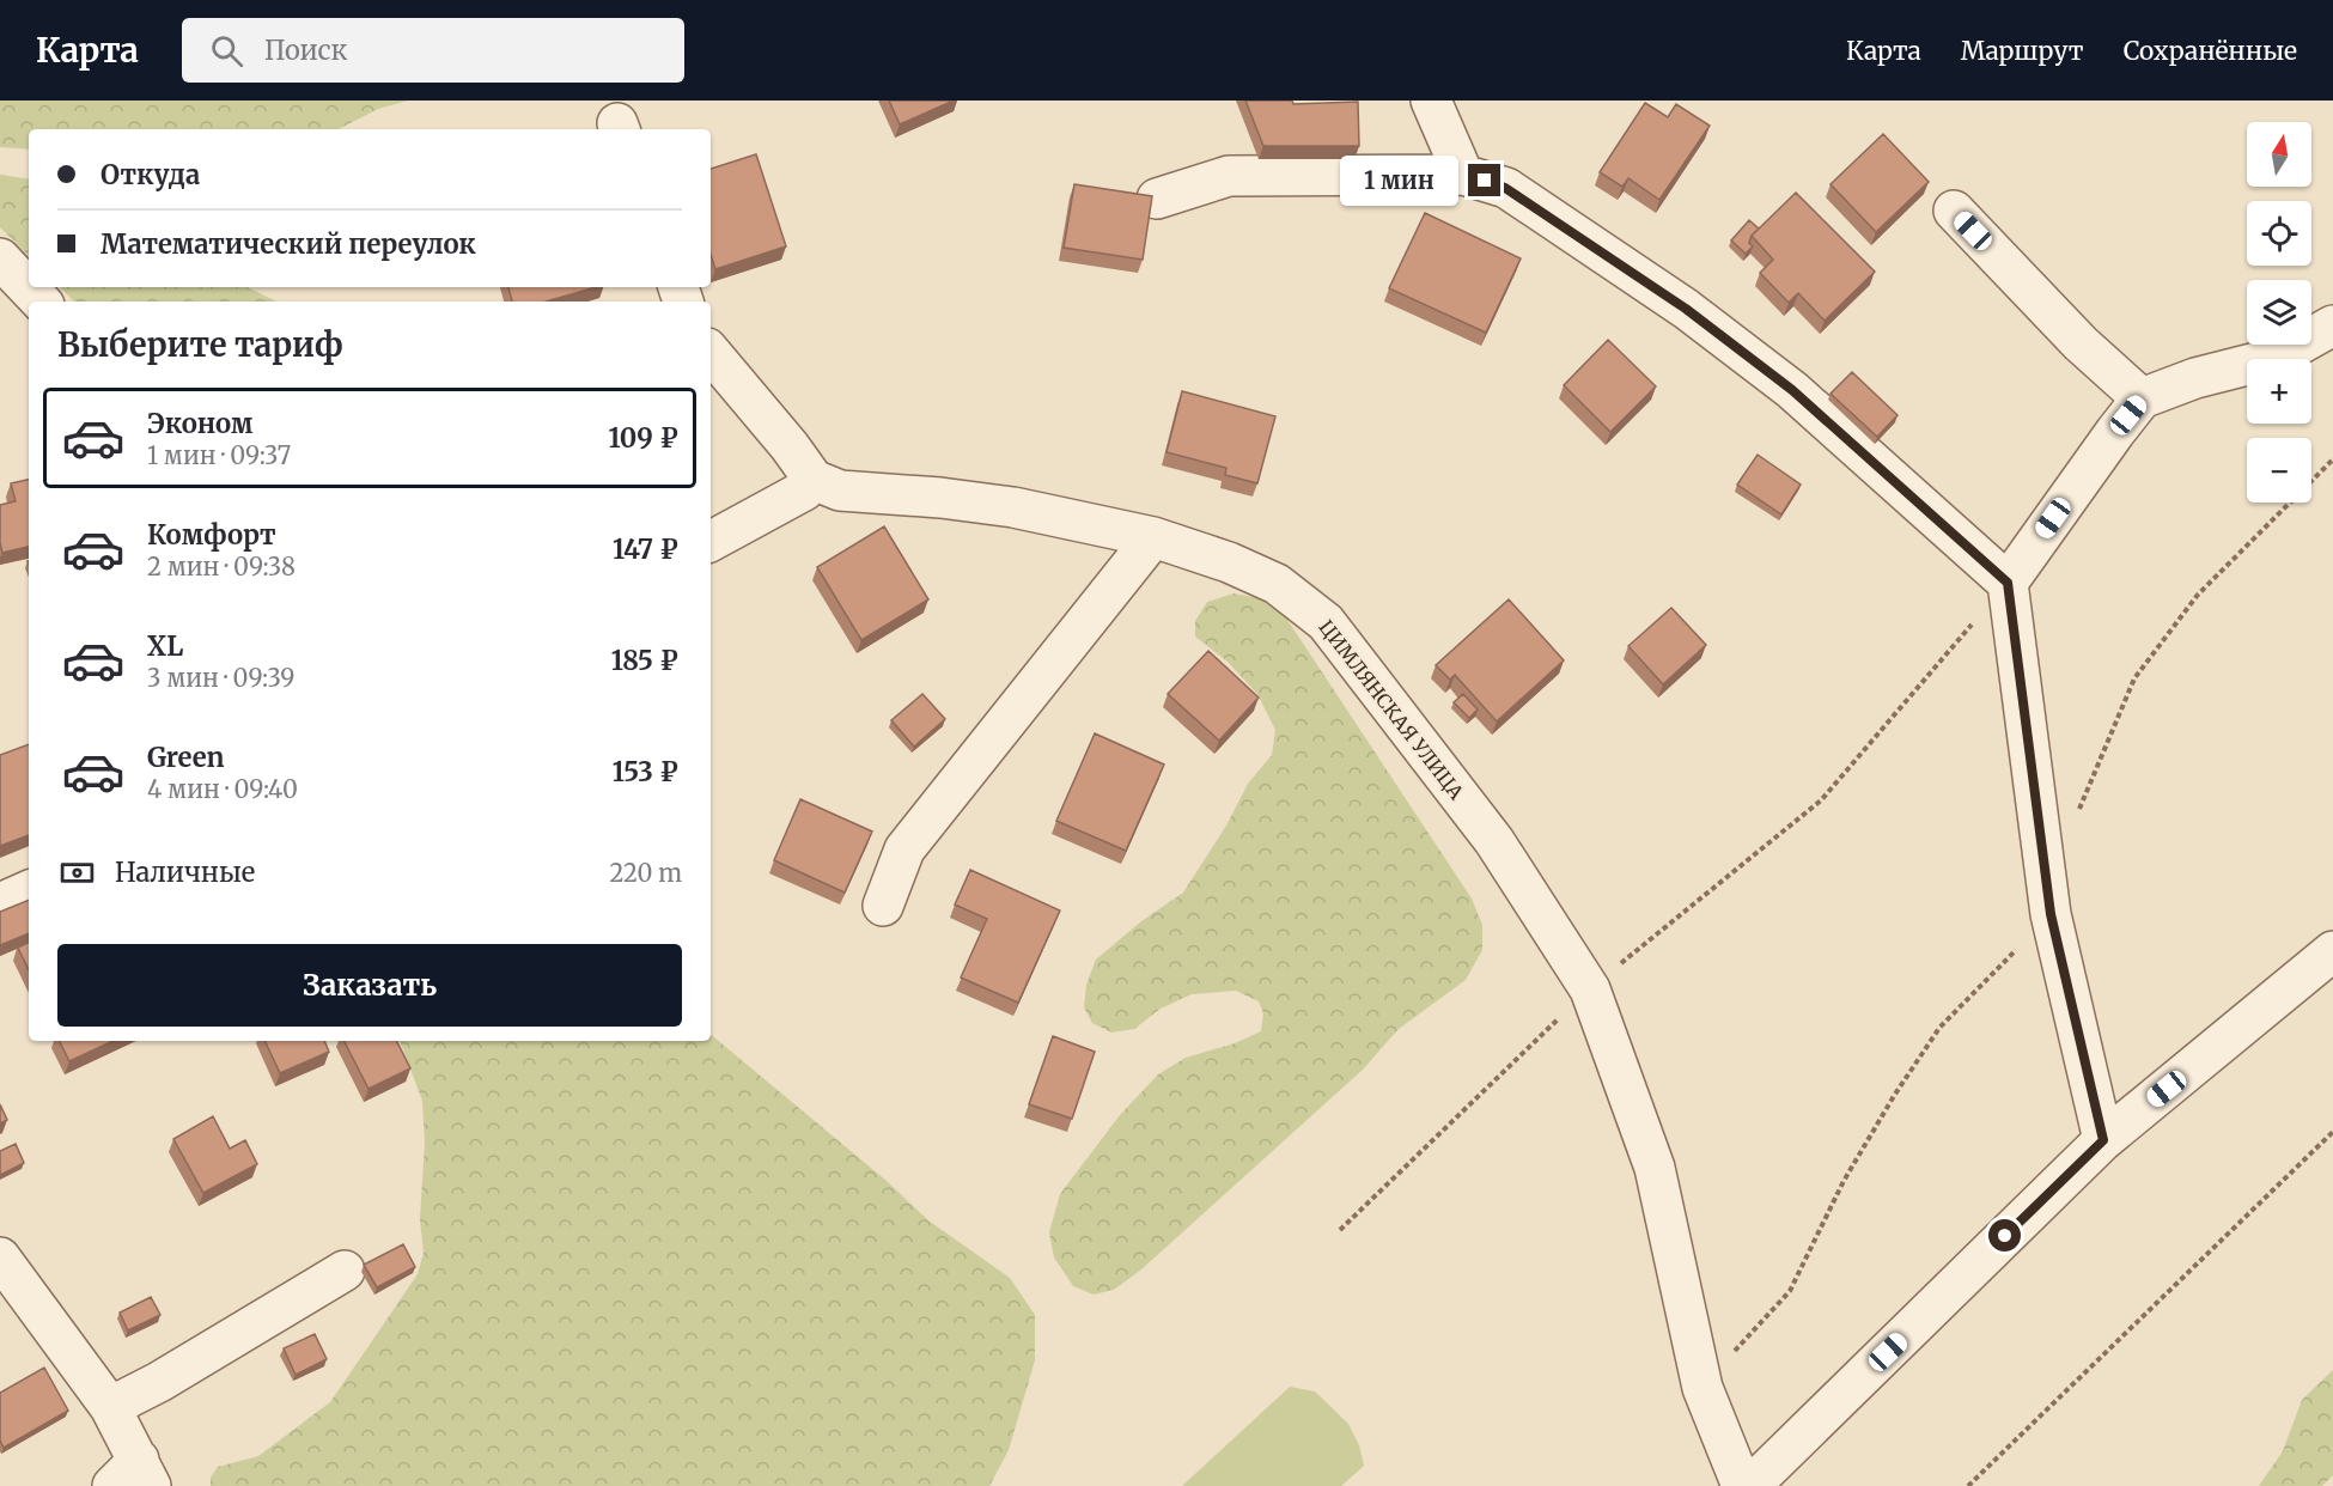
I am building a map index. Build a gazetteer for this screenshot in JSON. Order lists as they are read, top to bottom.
{
  "streets": {
    "street": ["ЦИМЛЯНСКАЯ УЛИЦА"]
  },
  "north": "top",
  "page": {
    "header": "Карта",
    "search": "Поиск",
    "nav": ["Карта", "Маршрут", "Сохранённые"],
    "map_buttons": ["+", "−"],
    "banner": ["Откуда", "Математический переулок"],
    "bubble": "1 мин",
    "heading": "Выберите тариф",
    "list": [
      {
        "name": "Эконом",
        "note": "1 мин · 09:37",
        "value": "109 ₽"
      },
      {
        "name": "Комфорт",
        "note": "2 мин · 09:38",
        "value": "147 ₽"
      },
      {
        "name": "XL",
        "note": "3 мин · 09:39",
        "value": "185 ₽"
      },
      {
        "name": "Green",
        "note": "4 мин · 09:40",
        "value": "153 ₽"
      }
    ],
    "pay": ["Наличные", "220 m"],
    "buttons": "Заказать"
  }
}
